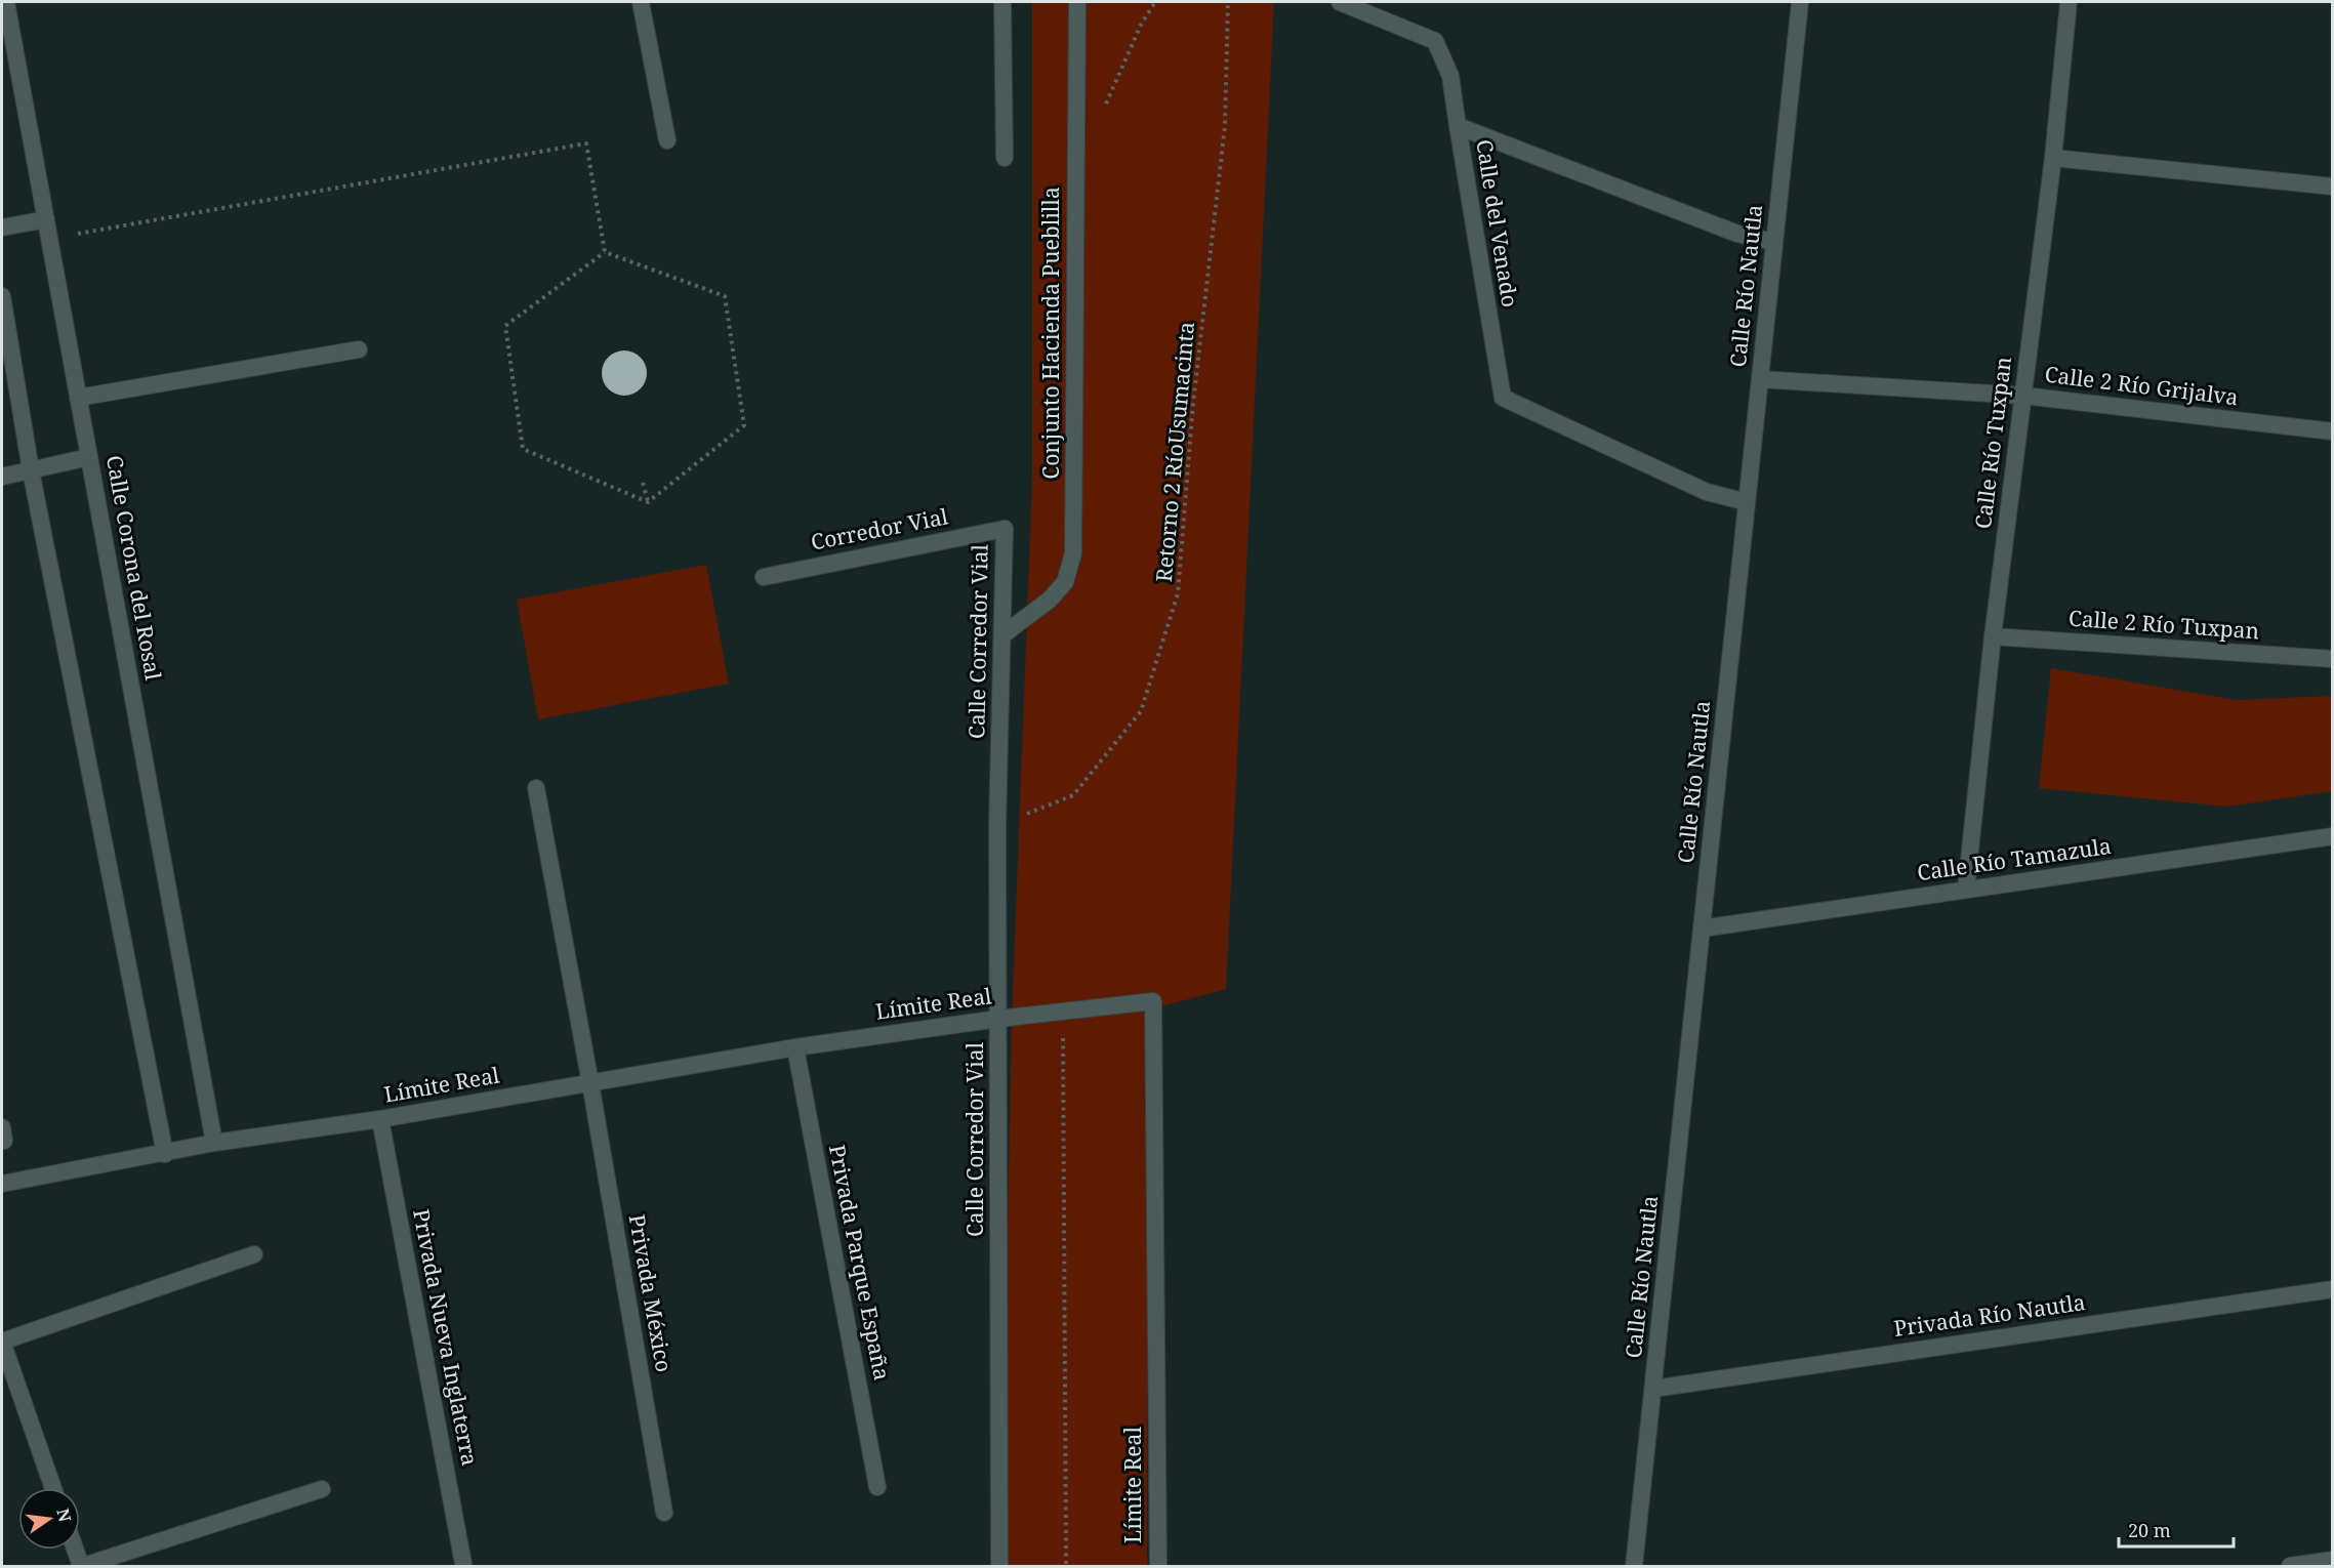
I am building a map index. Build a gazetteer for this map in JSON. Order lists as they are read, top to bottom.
{
  "streets": {
    "street": [
      "Calle del Venado",
      "Calle Río Nautla",
      "Conjunto Hacienda Pueblilla",
      "Calle 2 Río Grijalva",
      "Calle Río Tuxpan",
      "Corredor Vial",
      "Calle Corona del Rosal",
      "Calle 2 Río Tuxpan",
      "Calle Corredor Vial",
      "Calle Río Tamazula",
      "Límite Real",
      "Privada Parque España",
      "Privada México",
      "Privada Río Nautla",
      "Privada Nueva Inglaterra"
    ],
    "path": ["Retorno 2 RíoUsumacinta"]
  },
  "crossings": [
    ["Calle del Venado", "Calle Río Nautla"],
    ["Calle Río Nautla", "Calle 2 Río Grijalva"],
    ["Calle Río Nautla", "Calle Río Tamazula"],
    ["Calle Río Nautla", "Privada Río Nautla"],
    ["Conjunto Hacienda Pueblilla", "Calle Corredor Vial"],
    ["Calle 2 Río Grijalva", "Calle Río Tuxpan"],
    ["Calle Río Tuxpan", "Calle 2 Río Tuxpan"],
    ["Calle Río Tuxpan", "Calle Río Tamazula"],
    ["Retorno 2 RíoUsumacinta", "Calle Corredor Vial"],
    ["Corredor Vial", "Calle Corredor Vial"],
    ["Calle Corona del Rosal", "Límite Real"],
    ["Calle Corredor Vial", "Límite Real"],
    ["Límite Real", "Privada Parque España"],
    ["Límite Real", "Privada México"],
    ["Límite Real", "Privada Nueva Inglaterra"]
  ],
  "scale_bar": "20 m",
  "north": "right"
}
